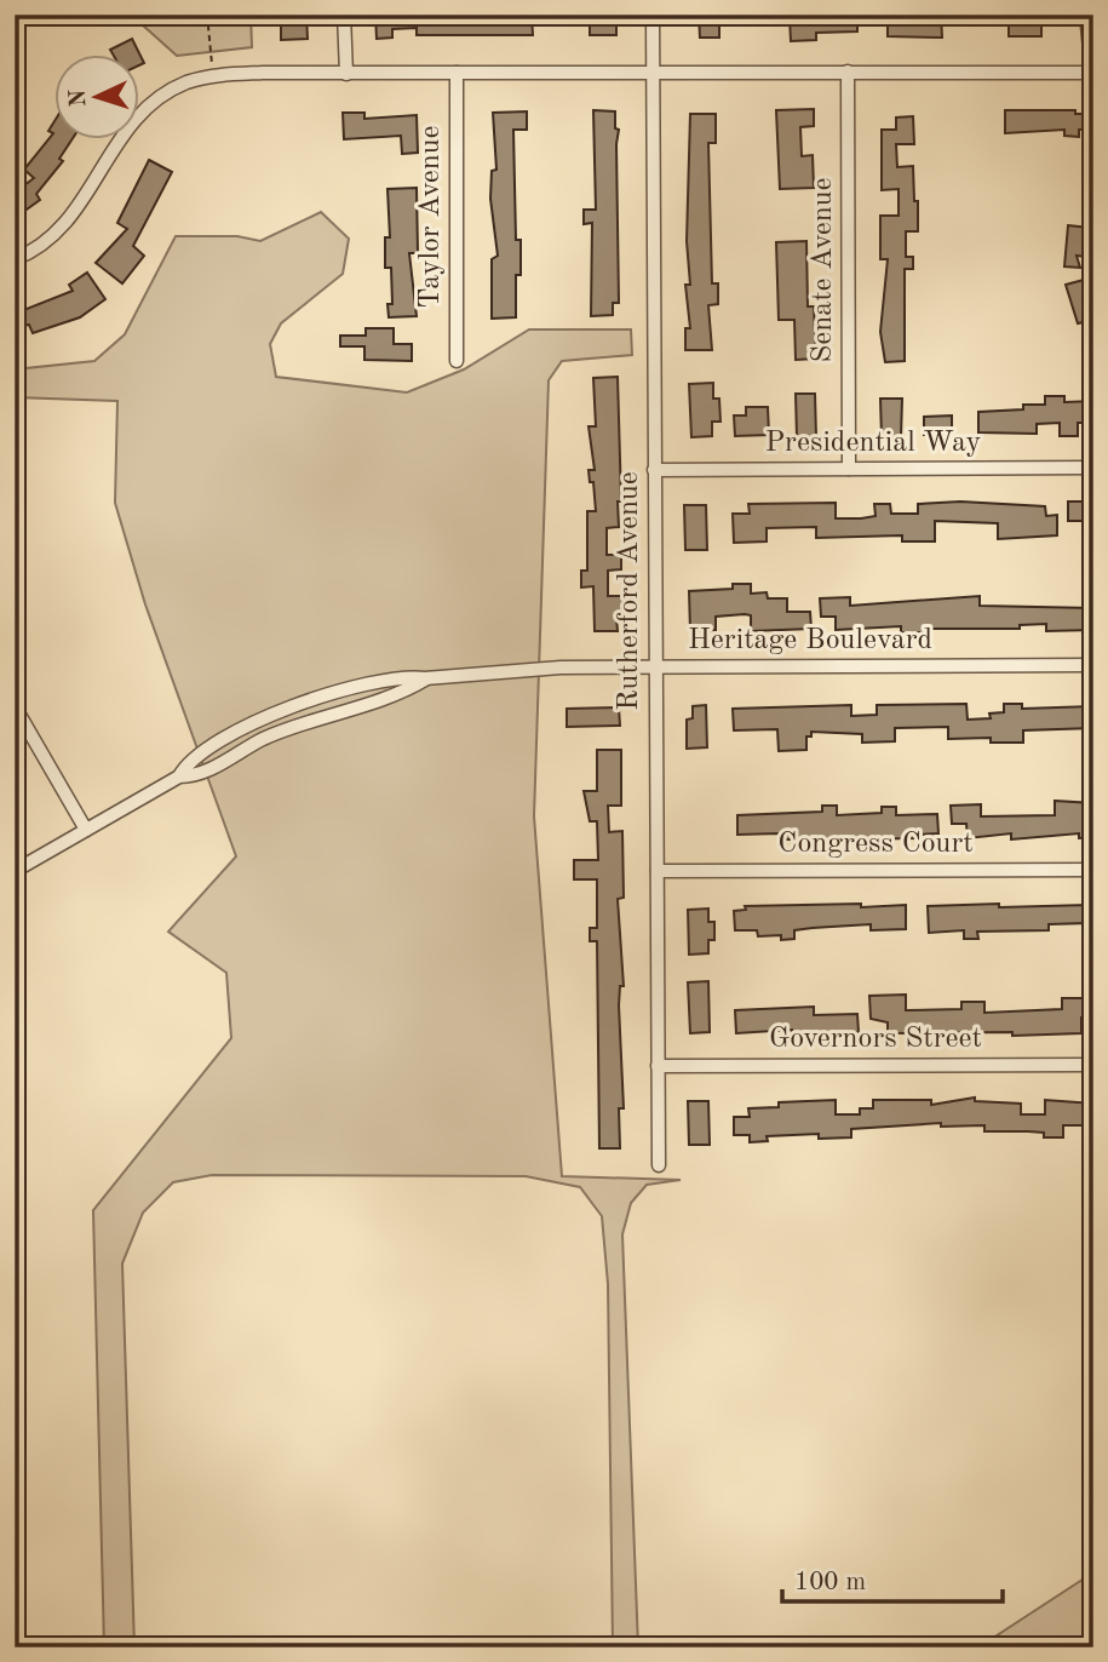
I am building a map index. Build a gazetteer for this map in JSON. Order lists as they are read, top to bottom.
{
  "streets": {
    "street": [
      "Taylor Avenue",
      "Senate Avenue",
      "Presidential Way",
      "Rutherford Avenue",
      "Heritage Boulevard",
      "Congress Court",
      "Governors Street"
    ]
  },
  "crossings": [
    ["Senate Avenue", "Presidential Way"],
    ["Presidential Way", "Rutherford Avenue"],
    ["Rutherford Avenue", "Heritage Boulevard"],
    ["Rutherford Avenue", "Congress Court"],
    ["Rutherford Avenue", "Governors Street"]
  ],
  "scale_bar": "100 m",
  "north": "left"
}
